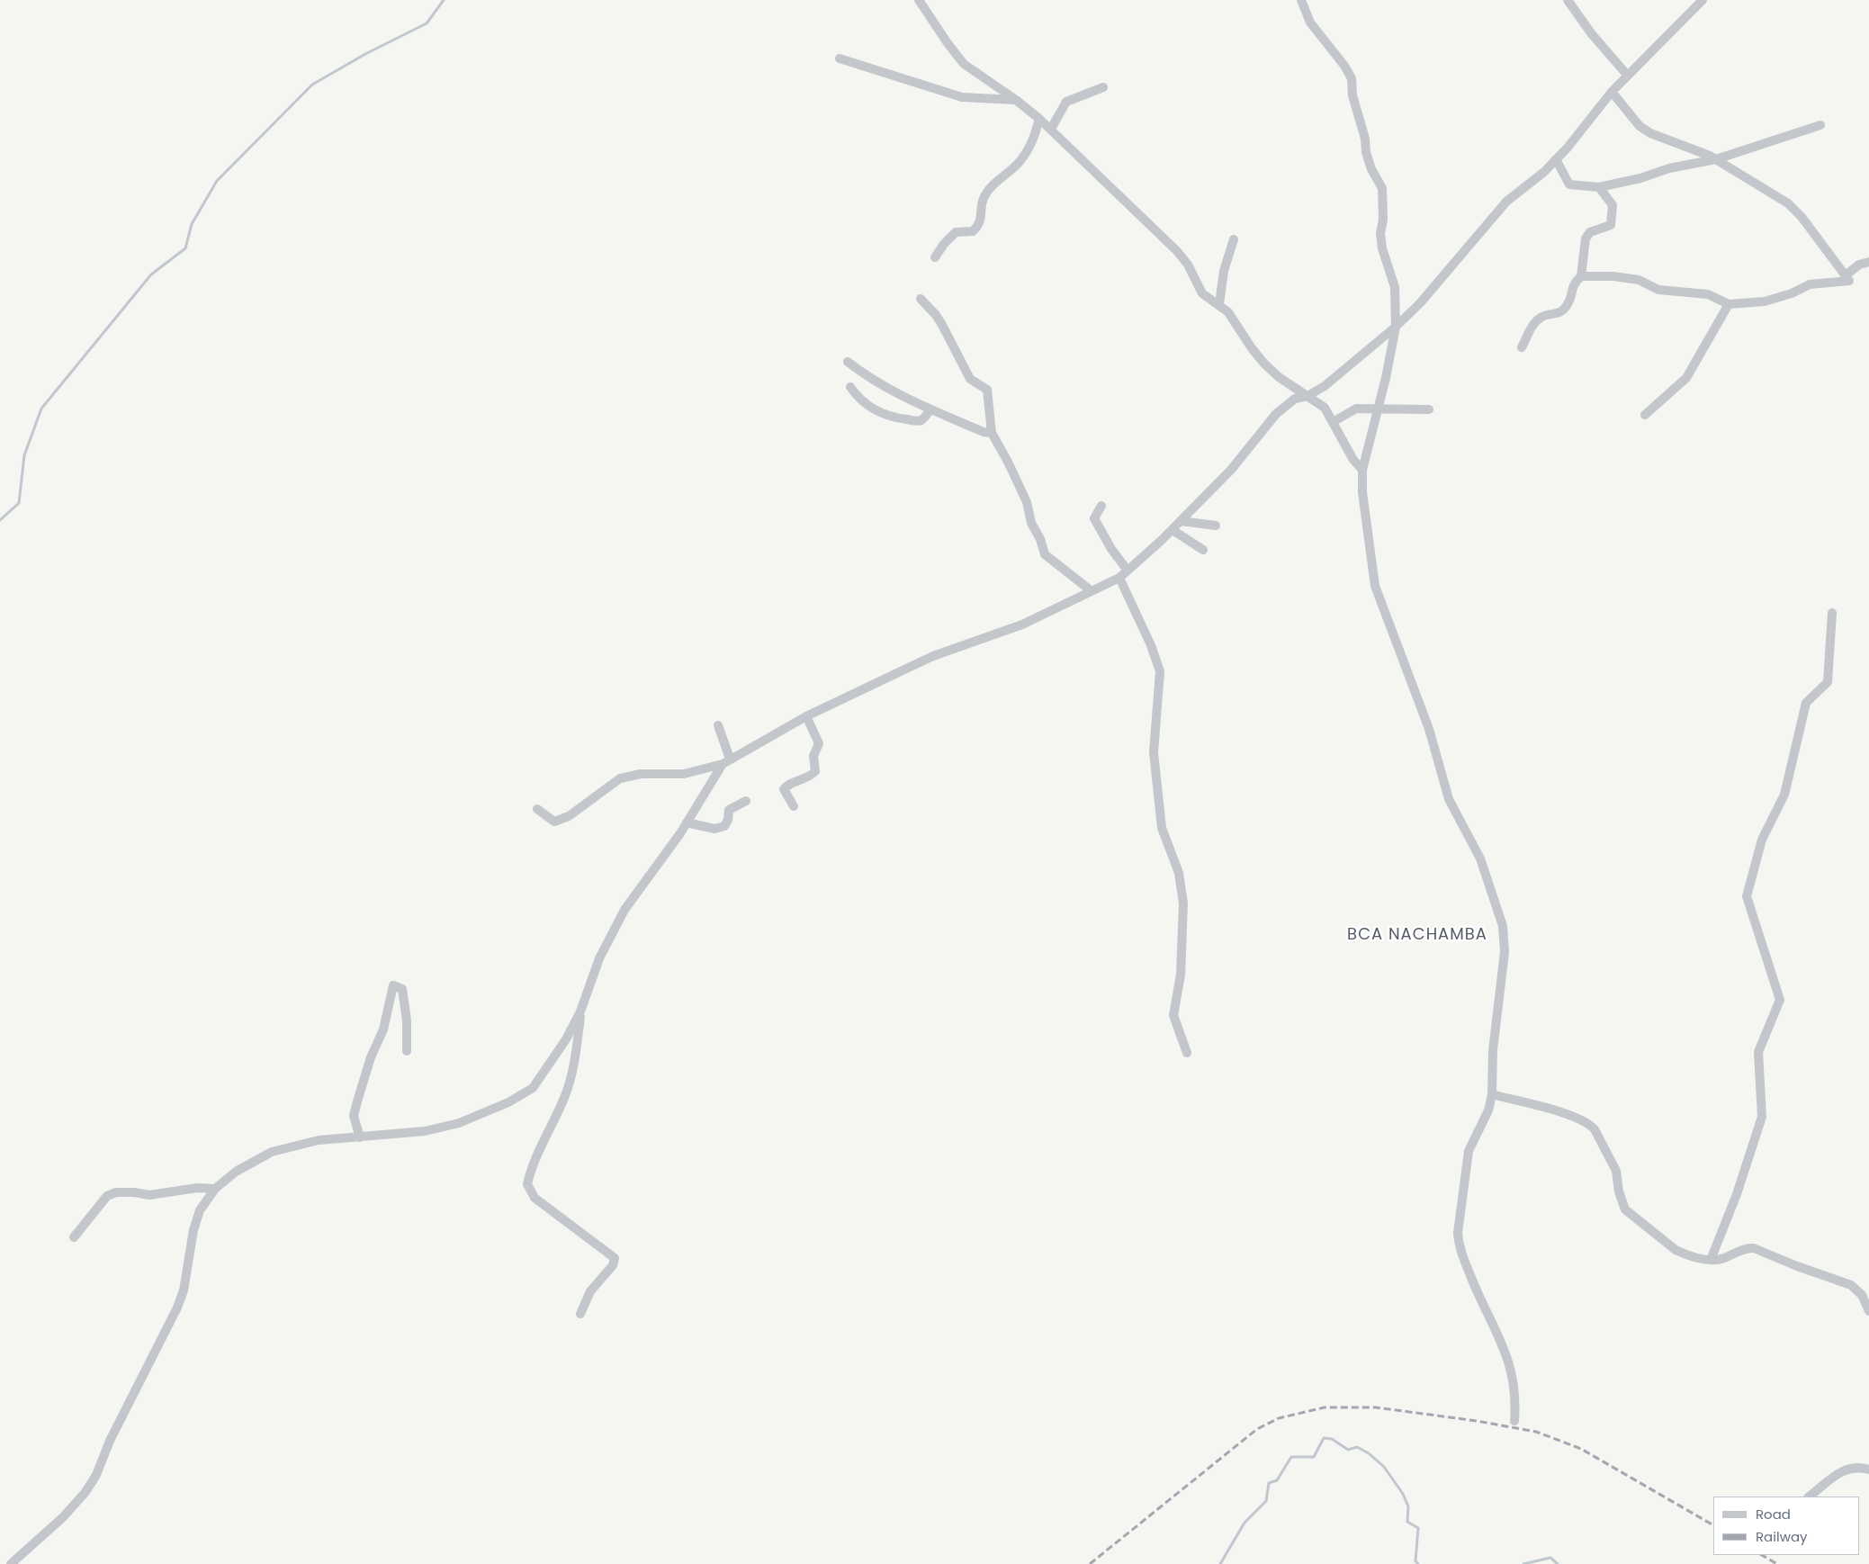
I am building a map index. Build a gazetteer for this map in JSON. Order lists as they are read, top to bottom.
{
  "districts": ["BCA NACHAMBA"],
  "legend": ["Road", "Railway"]
}
